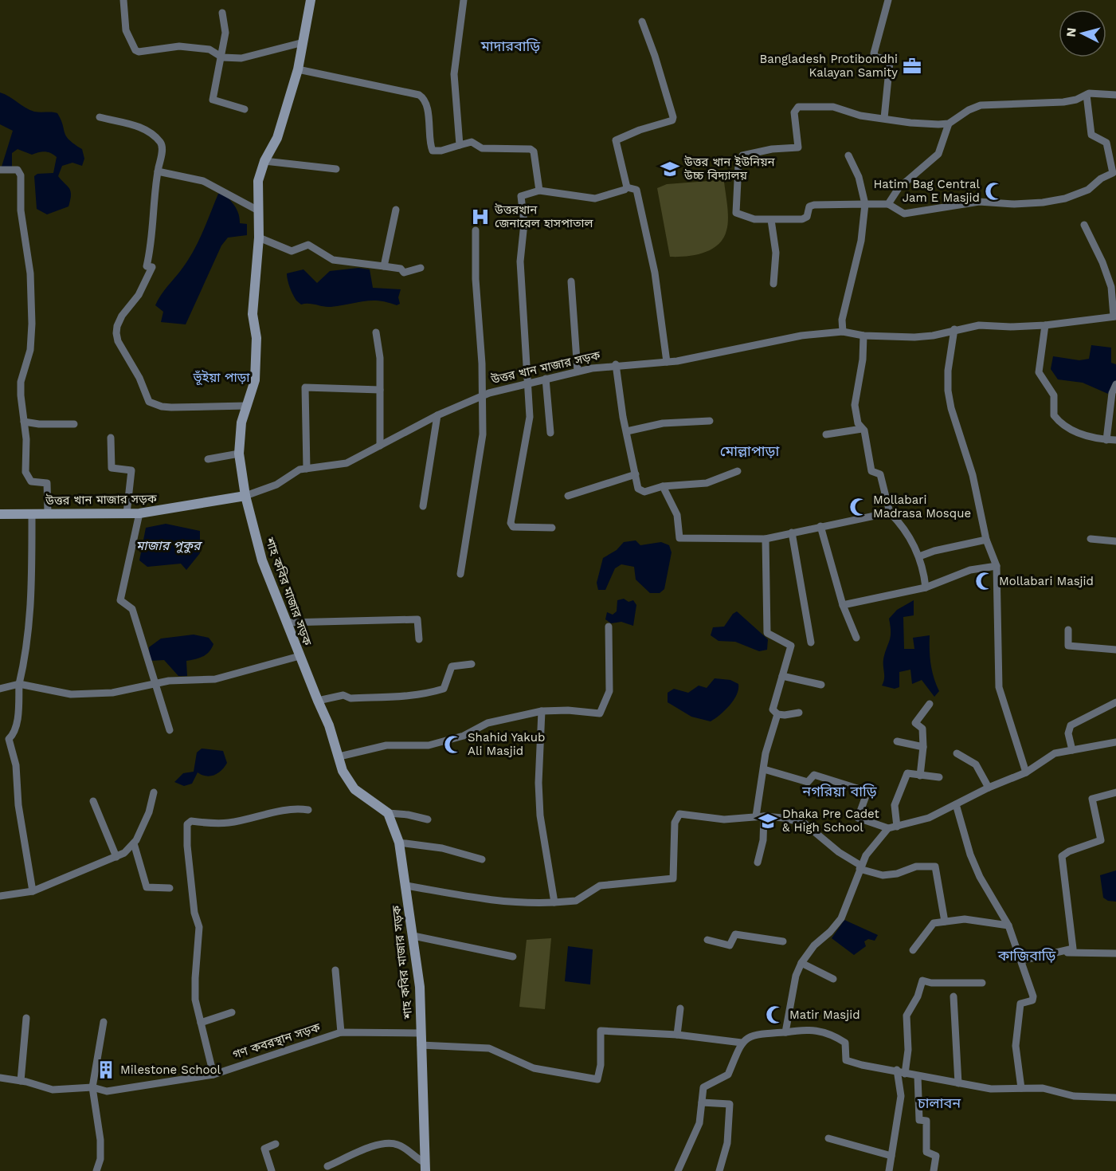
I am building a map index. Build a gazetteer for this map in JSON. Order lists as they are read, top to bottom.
{
  "streets": {
    "main road": ["উত্তর খান মাজার সড়ক", "শাহ কবির মাজার সড়ক"],
    "street": ["গণ কবরস্থান সড়ক"]
  },
  "crossings": [
    ["উত্তর খান মাজার সড়ক", "শাহ কবির মাজার সড়ক"],
    ["শাহ কবির মাজার সড়ক", "গণ কবরস্থান সড়ক"]
  ],
  "districts": [
    "মাদারবাড়ি",
    "ভূঁইয়া পাড়া",
    "মোল্লাপাড়া",
    "নগরিয়া বাড়ি",
    "কাজিবাড়ি",
    "চালাবন"
  ],
  "water": ["মাজার পুকুর"],
  "places": {
    "office": ["Bangladesh Protibondhi Kalayan Samity"],
    "school or university": ["উত্তর খান ইউনিয়ন উচ্চ বিদ্যালয়", "Dhaka Pre Cadet & High School"],
    "mosque": [
      "Hatim Bag Central Jam E Masjid",
      "Mollabari Madrasa Mosque",
      "Mollabari Masjid",
      "Shahid Yakub Ali Masjid",
      "Matir Masjid"
    ],
    "hospital": ["উত্তরখান জেনারেল হাসপাতাল"],
    "building": ["Milestone School"]
  },
  "north": "left"
}
